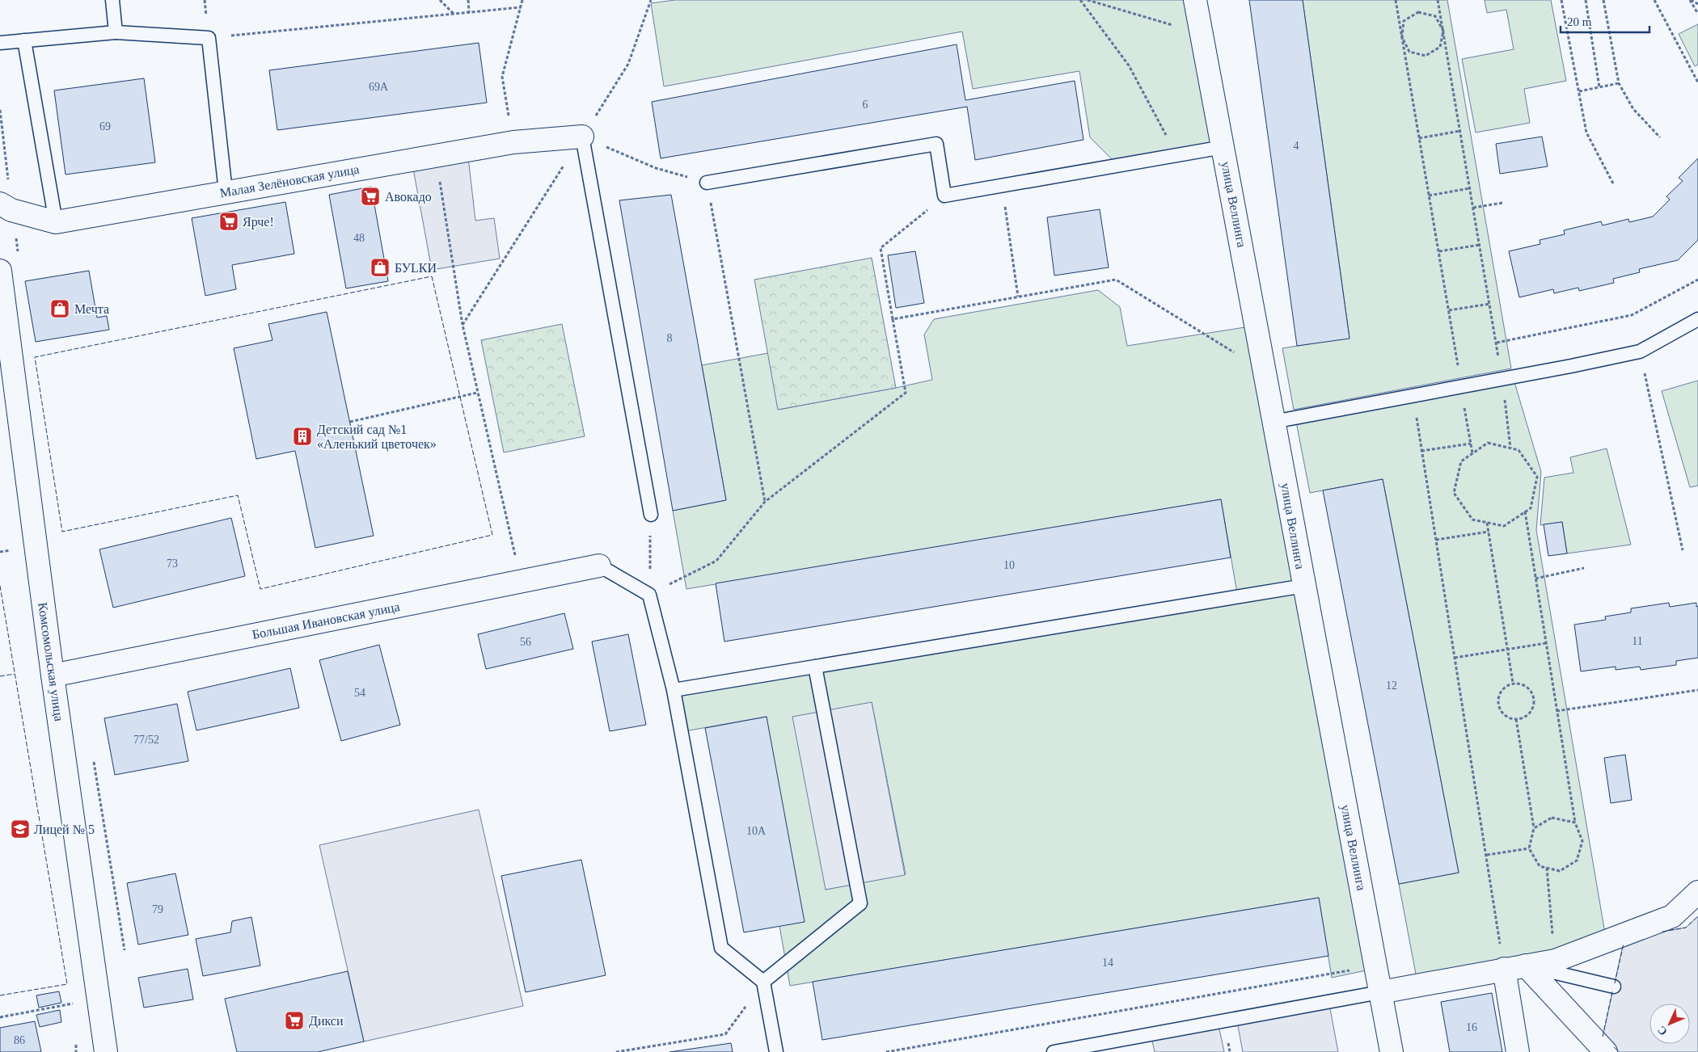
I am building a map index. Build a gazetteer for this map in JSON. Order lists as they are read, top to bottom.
{
  "streets": {
    "street": [
      "Малая Зелёновская улица",
      "улица Веллинга",
      "Большая Ивановская улица",
      "Комсомольская улица"
    ]
  },
  "crossings": [
    ["Большая Ивановская улица", "Комсомольская улица"]
  ],
  "places": {
    "supermarket": ["Авокадо", "Ярче!", "Дикси"],
    "shop": ["БУLКИ", "Мечта"],
    "building": ["Детский сад №1 «Аленький цветочек»"],
    "school or university": ["Лицей № 5"]
  },
  "house_numbers": [
    "69А",
    "6",
    "69",
    "4",
    "48",
    "8",
    "73",
    "10",
    "11",
    "56",
    "12",
    "54",
    "77/52",
    "10А",
    "79",
    "14",
    "16",
    "86"
  ],
  "scale_bar": "20 m",
  "north": "bottom left"
}
